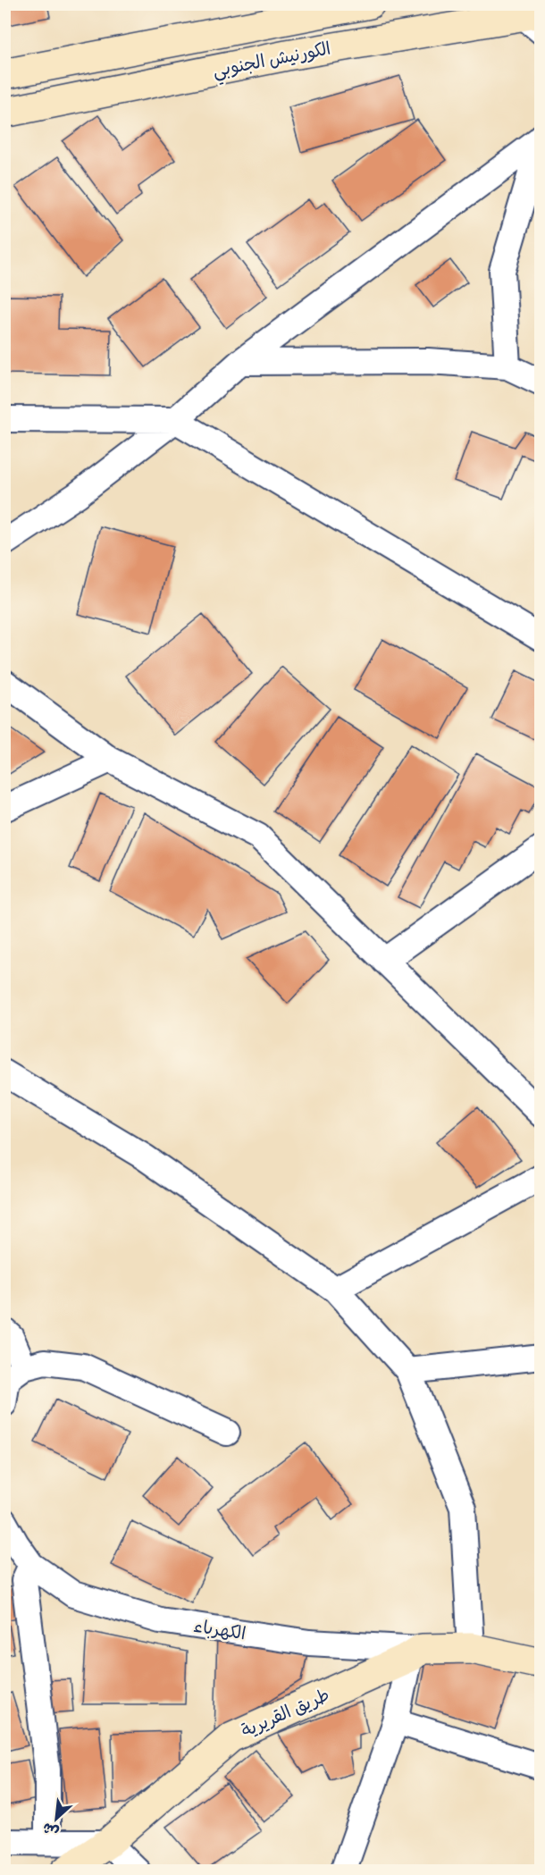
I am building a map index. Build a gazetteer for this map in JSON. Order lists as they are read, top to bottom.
{
  "streets": {
    "main road": ["الكورنيش الجنوبي", "طريق القريرية"],
    "street": ["الكهرباء"]
  },
  "crossings": [
    ["الكهرباء", "طريق القريرية"]
  ],
  "north": "bottom left"
}
